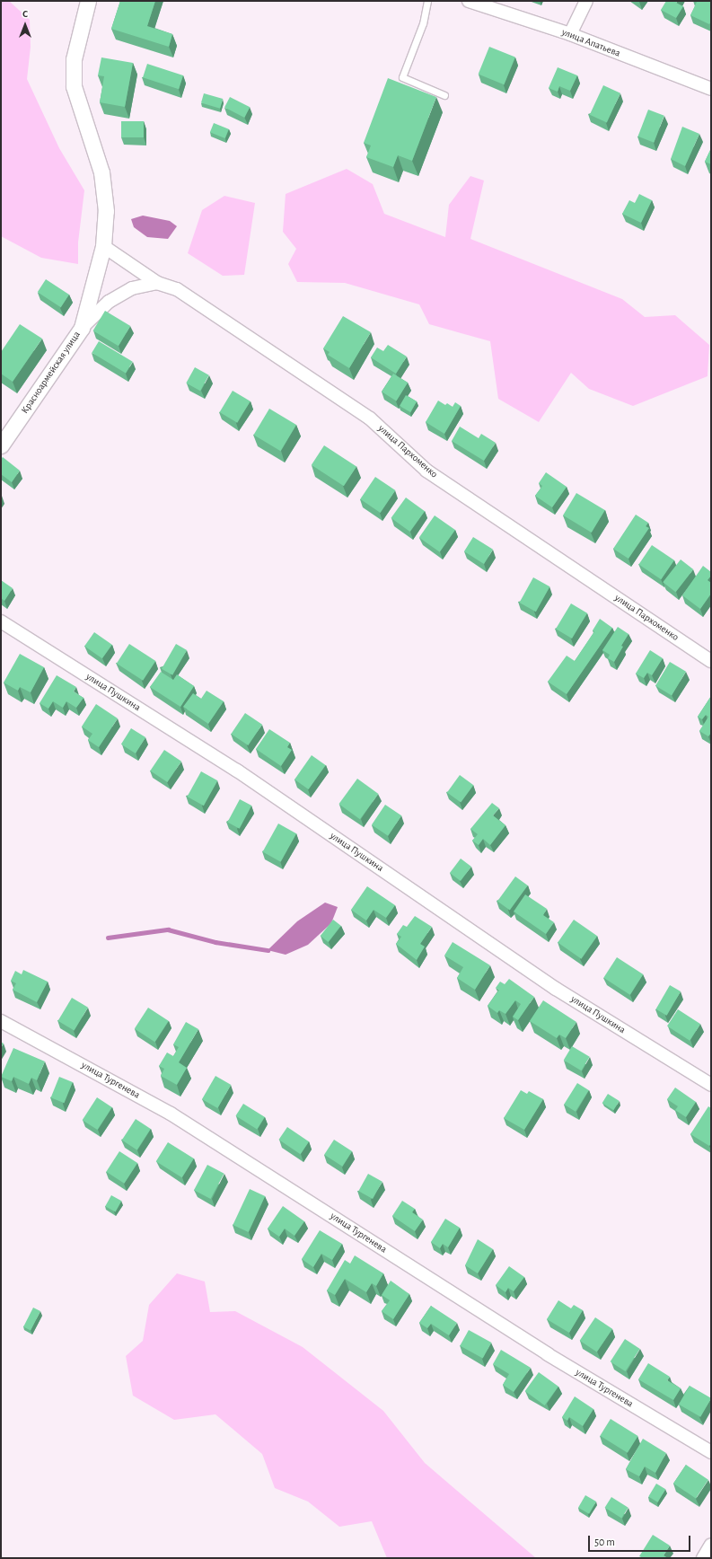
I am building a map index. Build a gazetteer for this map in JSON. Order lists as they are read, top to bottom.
{
  "streets": {
    "street": [
      "улица Апатьева",
      "Красноармейская улица",
      "улица Пархоменко",
      "улица Пушкина",
      "улица Тургенева"
    ]
  },
  "crossings": [
    ["Красноармейская улица", "улица Пархоменко"]
  ],
  "scale_bar": "50 m",
  "north": "top"
}
